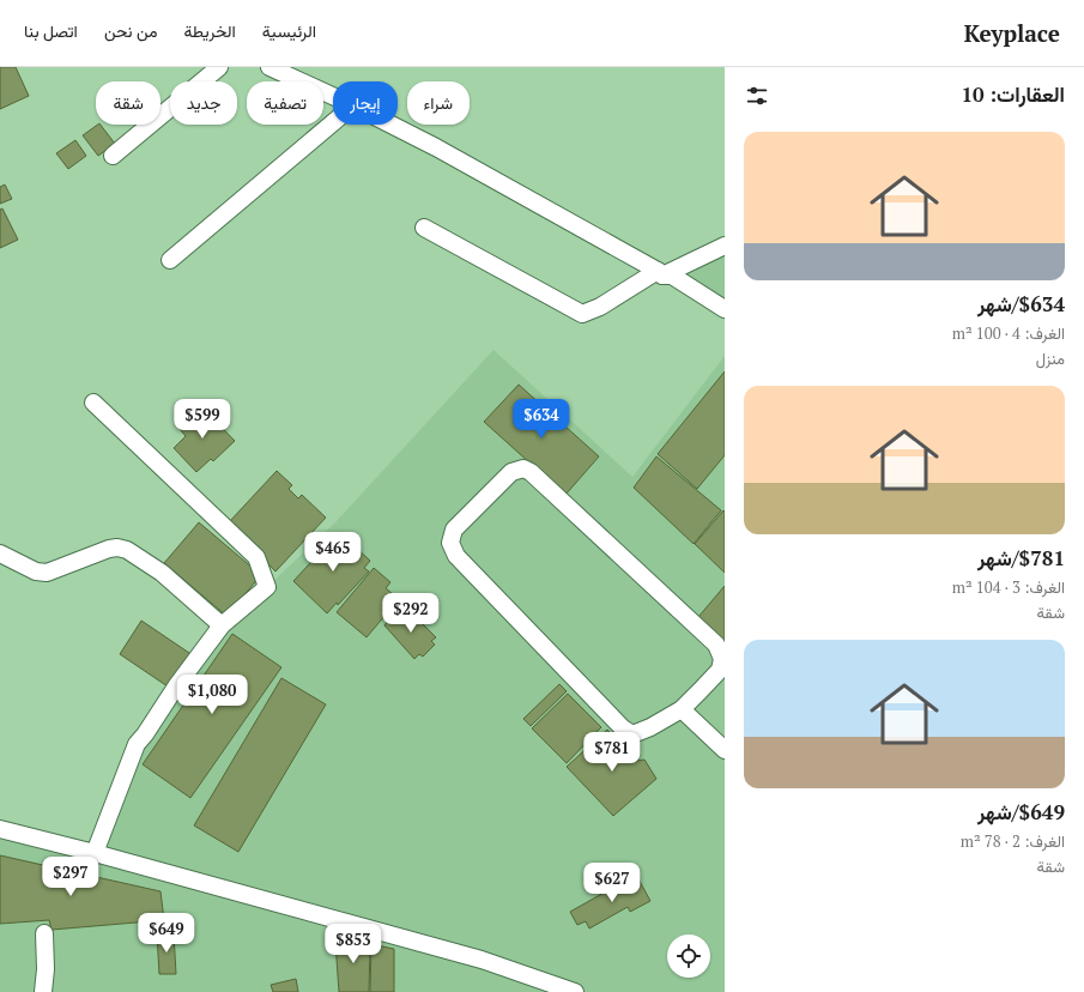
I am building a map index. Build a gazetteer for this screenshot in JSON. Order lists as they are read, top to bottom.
{
  "page": {
    "header": "Keyplace",
    "nav": [
      "الرئيسية",
      "الخريطة",
      "من نحن",
      "اتصل بنا"
    ],
    "heading": "العقارات: 10",
    "chip": [
      "شراء",
      "إيجار",
      "تصفية",
      "جديد",
      "شقة"
    ],
    "list": [
      {
        "name": "$634/شهر",
        "note": "الغرف: 4 · 100 m² · منزل"
      },
      {
        "name": "$781/شهر",
        "note": "الغرف: 3 · 104 m² · شقة"
      },
      {
        "name": "$649/شهر",
        "note": "الغرف: 2 · 78 m² · شقة"
      }
    ],
    "price": [
      "$599",
      "$634",
      "$465",
      "$292",
      "$1,080",
      "$781",
      "$297",
      "$627",
      "$649",
      "$853"
    ]
  }
}
